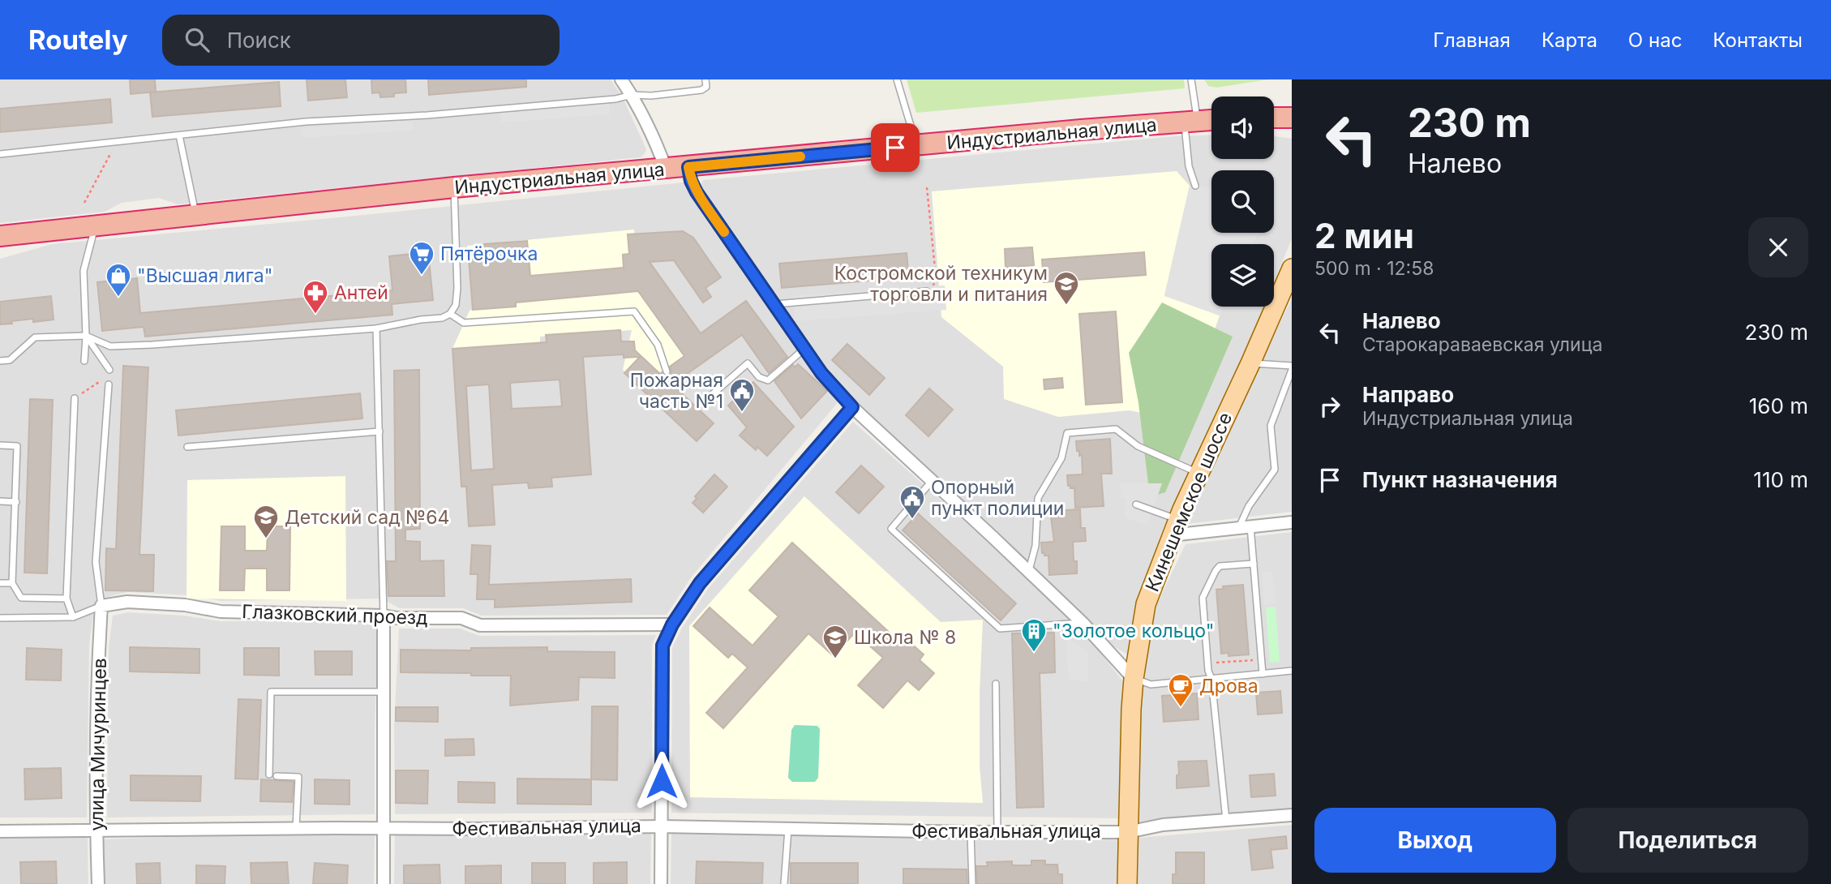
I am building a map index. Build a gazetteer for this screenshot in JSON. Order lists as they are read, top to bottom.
{
  "streets": {
    "highway": ["Индустриальная улица"],
    "main road": ["Кинешемское шоссе"],
    "street": ["Глазковский проезд", "улица Мичуринцев", "Фестивальная улица"]
  },
  "crossings": [
    ["Кинешемское шоссе", "Фестивальная улица"],
    ["Глазковский проезд", "улица Мичуринцев"],
    ["улица Мичуринцев", "Фестивальная улица"]
  ],
  "places": {
    "supermarket": ["Пятёрочка"],
    "shop": ["\"Высшая лига\""],
    "school or university": ["Костромской техникум торговли и питания", "Детский сад №64", "Школа № 8"],
    "pharmacy": ["Антей"],
    "public building": ["Пожарная часть №1", "Опорный пункт полиции"],
    "building": ["\"Золотое кольцо\""],
    "cafe": ["Дрова"]
  },
  "page": {
    "header": "Routely",
    "search": "Поиск",
    "nav": [
      "Главная",
      "Карта",
      "О нас",
      "Контакты"
    ],
    "turn": ["230 m", "Налево"],
    "heading": ["2 мин", "500 m · 12:58"],
    "list": [
      {
        "name": "Налево",
        "note": "Старокараваевская улица",
        "value": "230 m"
      },
      {
        "name": "Направо",
        "note": "Индустриальная улица",
        "value": "160 m"
      },
      {
        "name": "Пункт назначения",
        "value": "110 m"
      }
    ],
    "buttons": ["Выход", "Поделиться"]
  }
}
